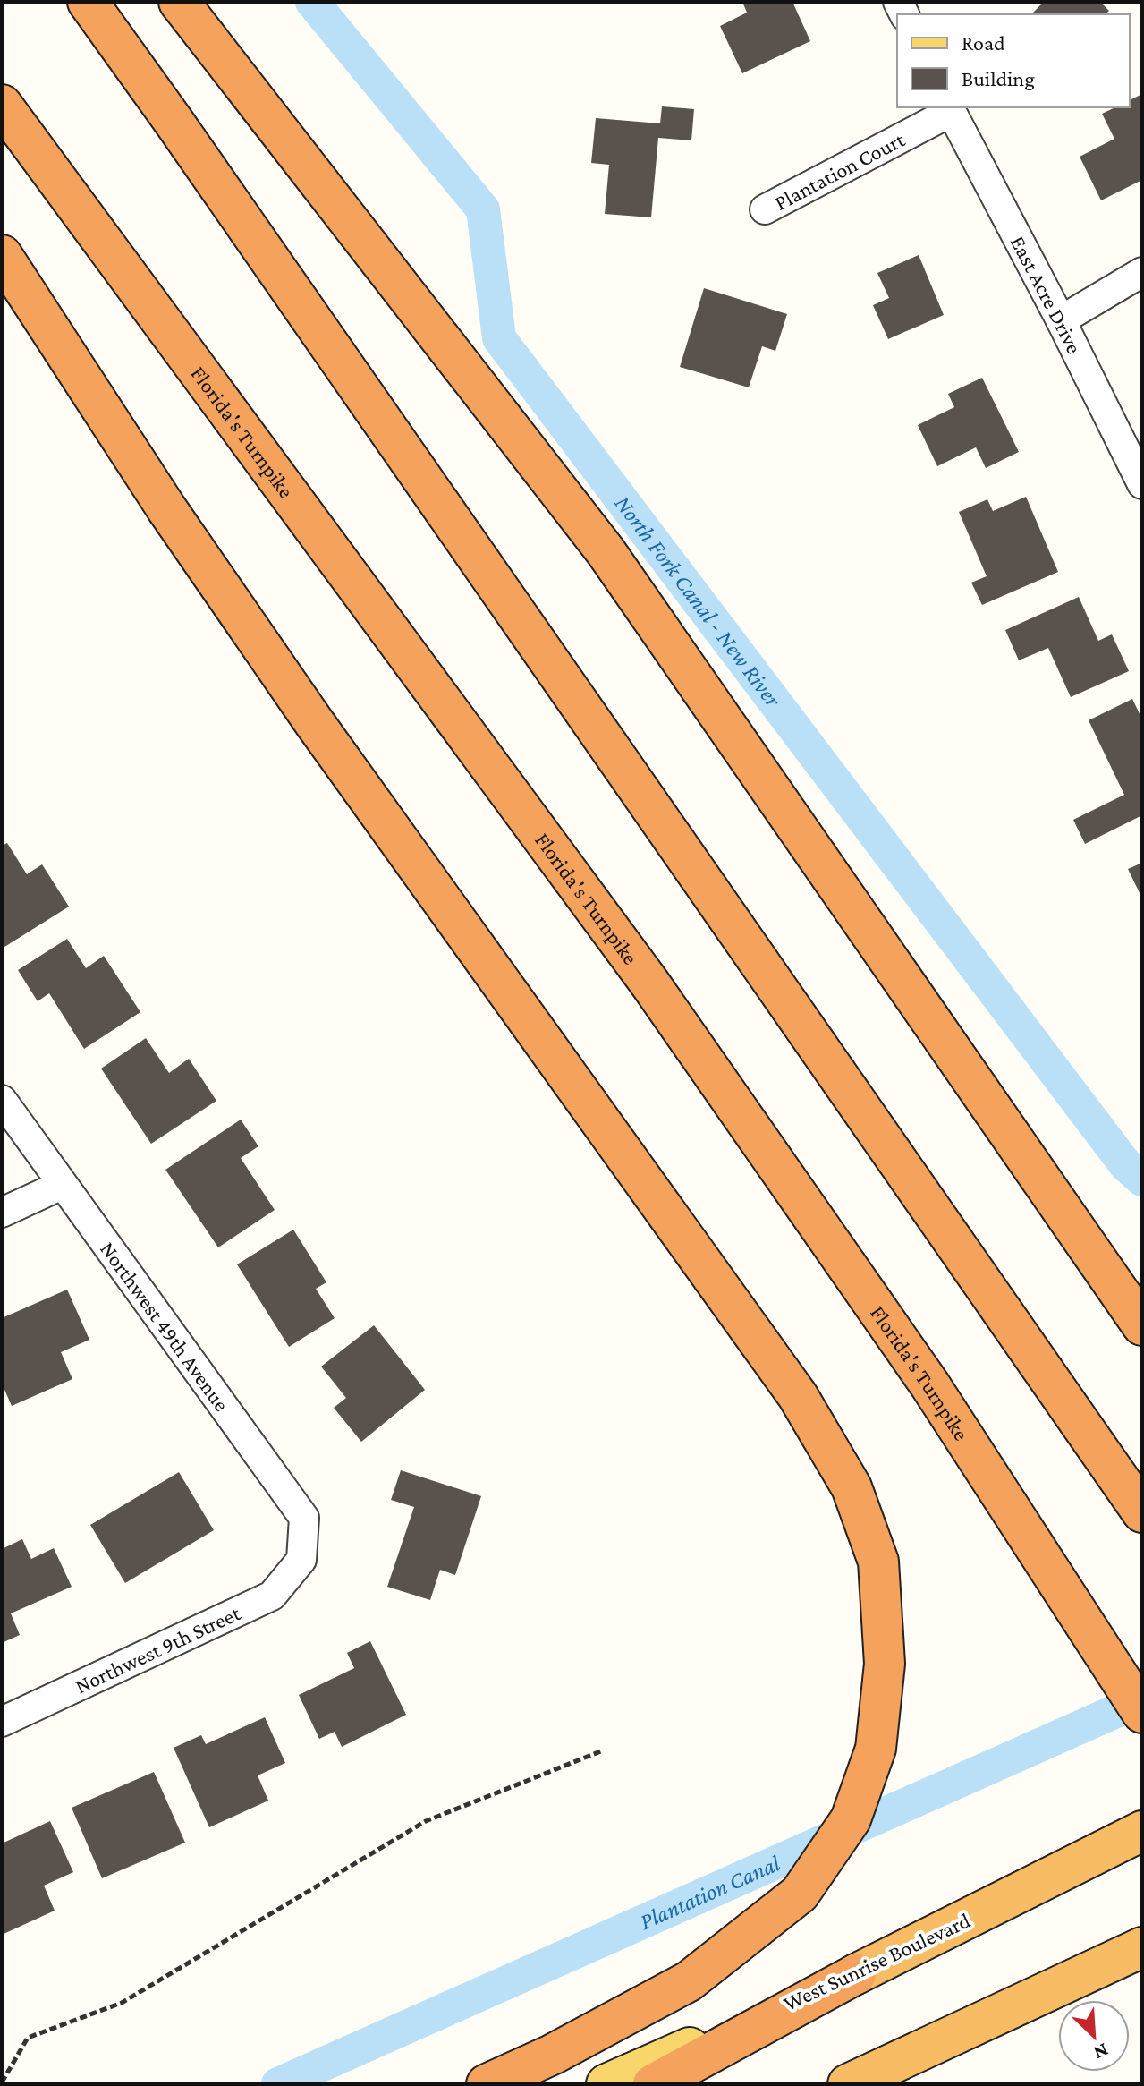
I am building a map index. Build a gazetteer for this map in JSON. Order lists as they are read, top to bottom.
{
  "streets": {
    "highway": ["Florida's Turnpike", "West Sunrise Boulevard"],
    "street": [
      "Plantation Court",
      "East Acre Drive",
      "Northwest 49th Avenue",
      "Northwest 9th Street"
    ]
  },
  "crossings": [
    ["Plantation Court", "East Acre Drive"],
    ["Northwest 49th Avenue", "Northwest 9th Street"]
  ],
  "water": ["North Fork Canal - New River", "Plantation Canal"],
  "legend": ["Road", "Building"],
  "north": "bottom right"
}
